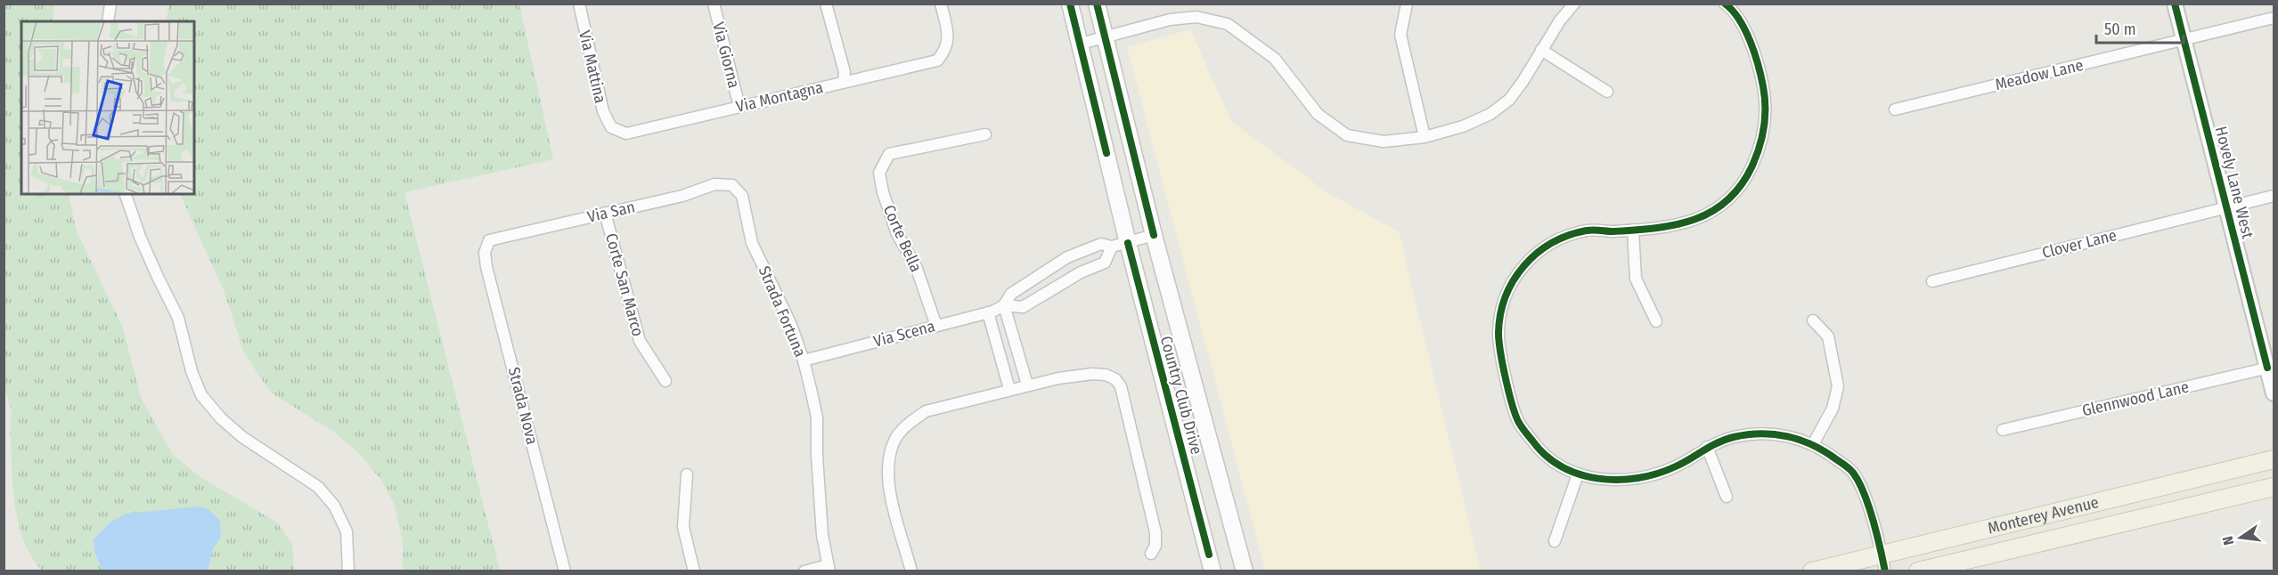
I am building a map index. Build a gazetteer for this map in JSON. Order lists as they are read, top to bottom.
{
  "streets": {
    "main road": ["Country Club Drive", "Monterey Avenue"],
    "street": [
      "Via Giorna",
      "Via Mattina",
      "Meadow Lane",
      "Via Montagna",
      "Hovely Lane West",
      "Via San",
      "Corte Bella",
      "Clover Lane",
      "Corte San Marco",
      "Strada Fortuna",
      "Via Scena",
      "Glennwood Lane",
      "Strada Nova"
    ]
  },
  "crossings": [
    ["Via Giorna", "Via Montagna"],
    ["Via Mattina", "Via Montagna"],
    ["Meadow Lane", "Hovely Lane West"],
    ["Hovely Lane West", "Clover Lane"],
    ["Hovely Lane West", "Glennwood Lane"],
    ["Via San", "Corte San Marco"],
    ["Via San", "Strada Fortuna"],
    ["Via San", "Strada Nova"],
    ["Corte Bella", "Via Scena"],
    ["Strada Fortuna", "Via Scena"],
    ["Via Scena", "Country Club Drive"]
  ],
  "scale_bar": "50 m",
  "north": "left"
}
